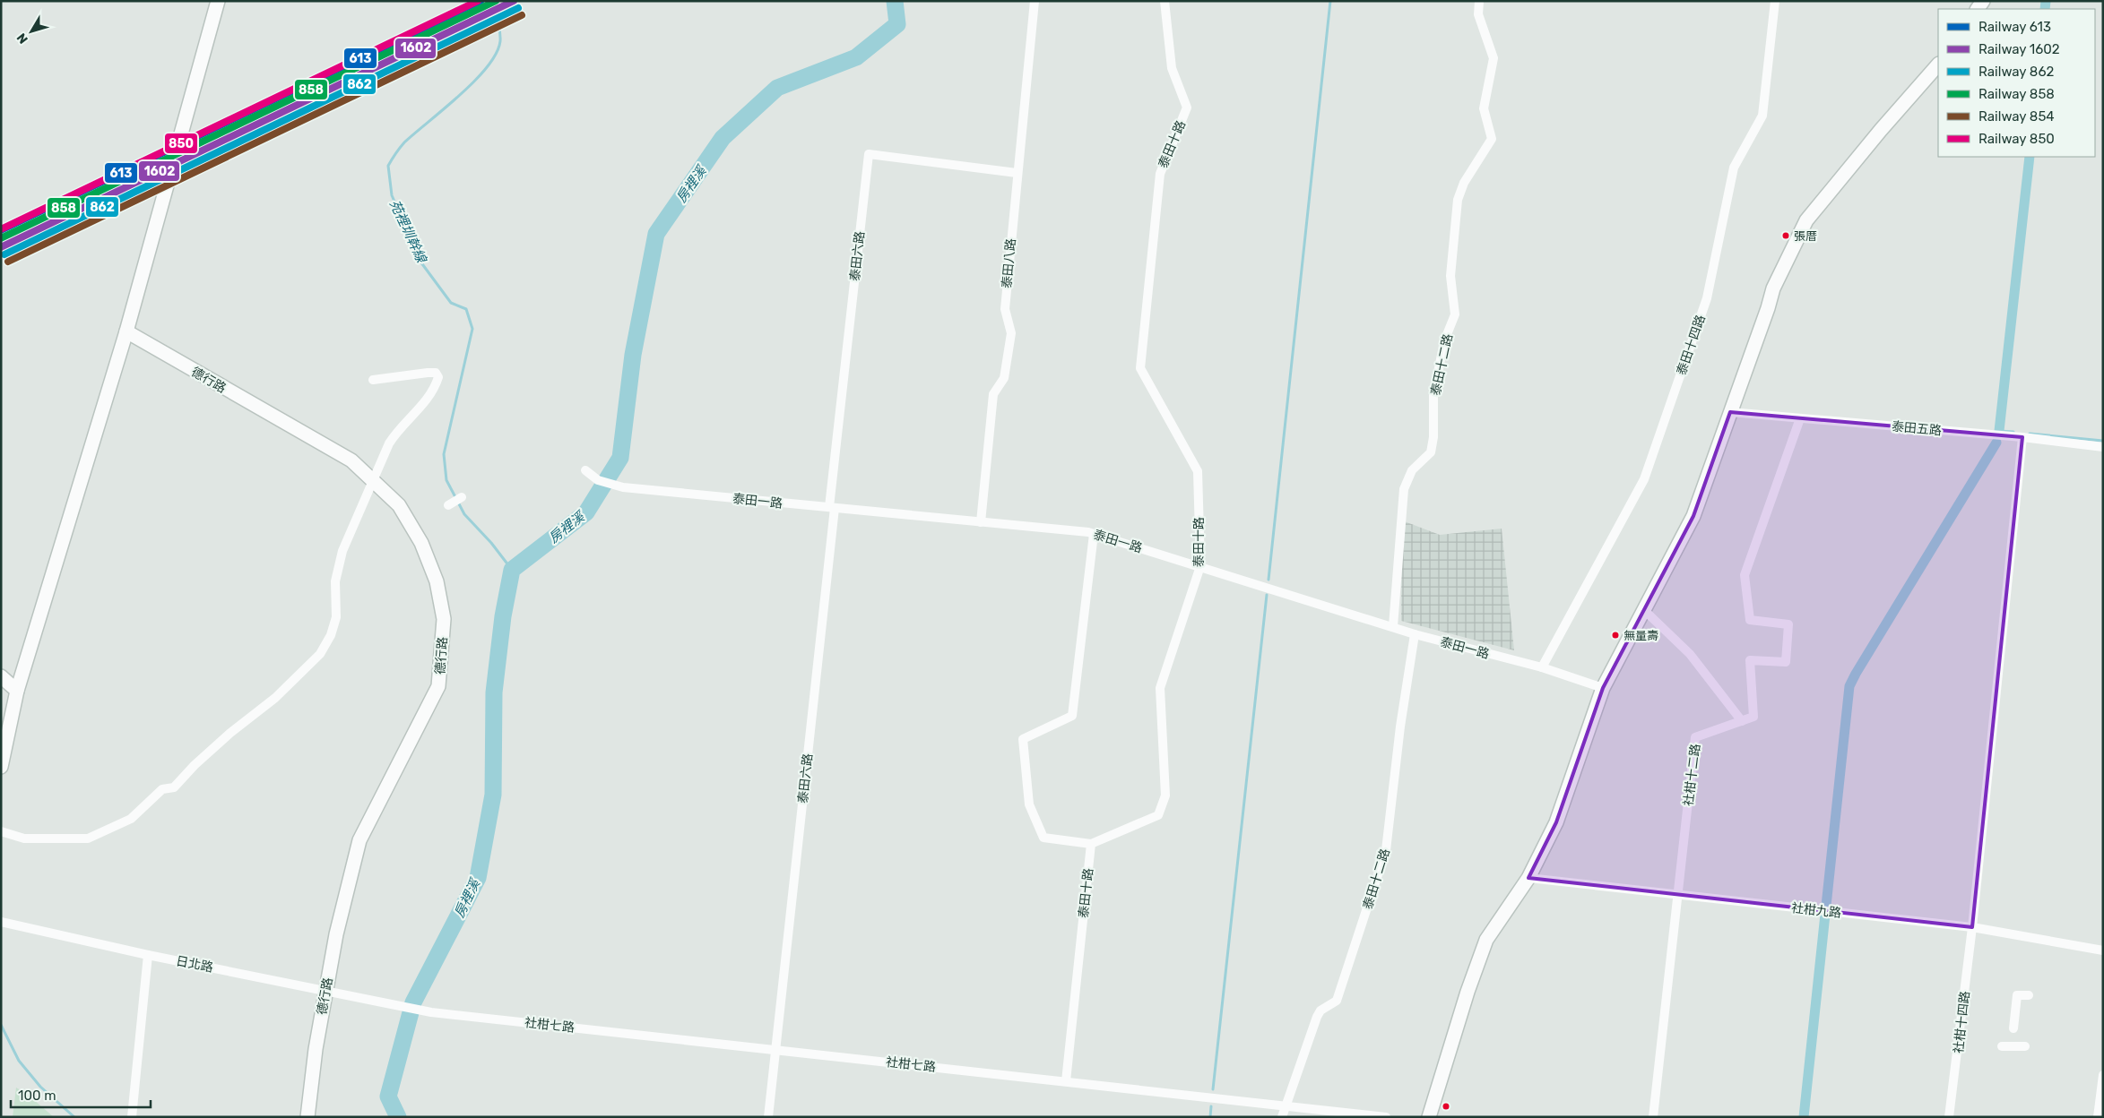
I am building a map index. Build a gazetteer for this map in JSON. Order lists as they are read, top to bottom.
{
  "streets": {
    "street": [
      "泰田十路",
      "泰田六路",
      "泰田八路",
      "泰田十四路",
      "泰田十二路",
      "德行路",
      "泰田五路",
      "泰田一路",
      "社柑十二路",
      "社柑九路",
      "日北路",
      "社柑十四路",
      "社柑七路"
    ]
  },
  "crossings": [
    ["泰田十路", "泰田一路"],
    ["泰田十路", "社柑七路"],
    ["泰田六路", "泰田八路"],
    ["泰田六路", "泰田一路"],
    ["泰田六路", "社柑七路"],
    ["泰田八路", "泰田一路"],
    ["泰田十四路", "泰田一路"],
    ["泰田十二路", "泰田一路"],
    ["泰田十二路", "社柑七路"],
    ["德行路", "日北路"],
    ["泰田五路", "社柑十四路"],
    ["社柑十二路", "社柑九路"],
    ["社柑九路", "社柑十四路"],
    ["日北路", "社柑七路"]
  ],
  "water": ["房裡溪", "苑裡圳幹線"],
  "places": ["張厝", "無量壽"],
  "lines": [
    "rail line 613",
    "rail line 1602",
    "rail line 858",
    "rail line 850",
    "rail line 862",
    "rail line 854"
  ],
  "legend": [
    "Railway 613",
    "Railway 1602",
    "Railway 862",
    "Railway 858",
    "Railway 854",
    "Railway 850"
  ],
  "scale_bar": "100 m",
  "north": "bottom left"
}
